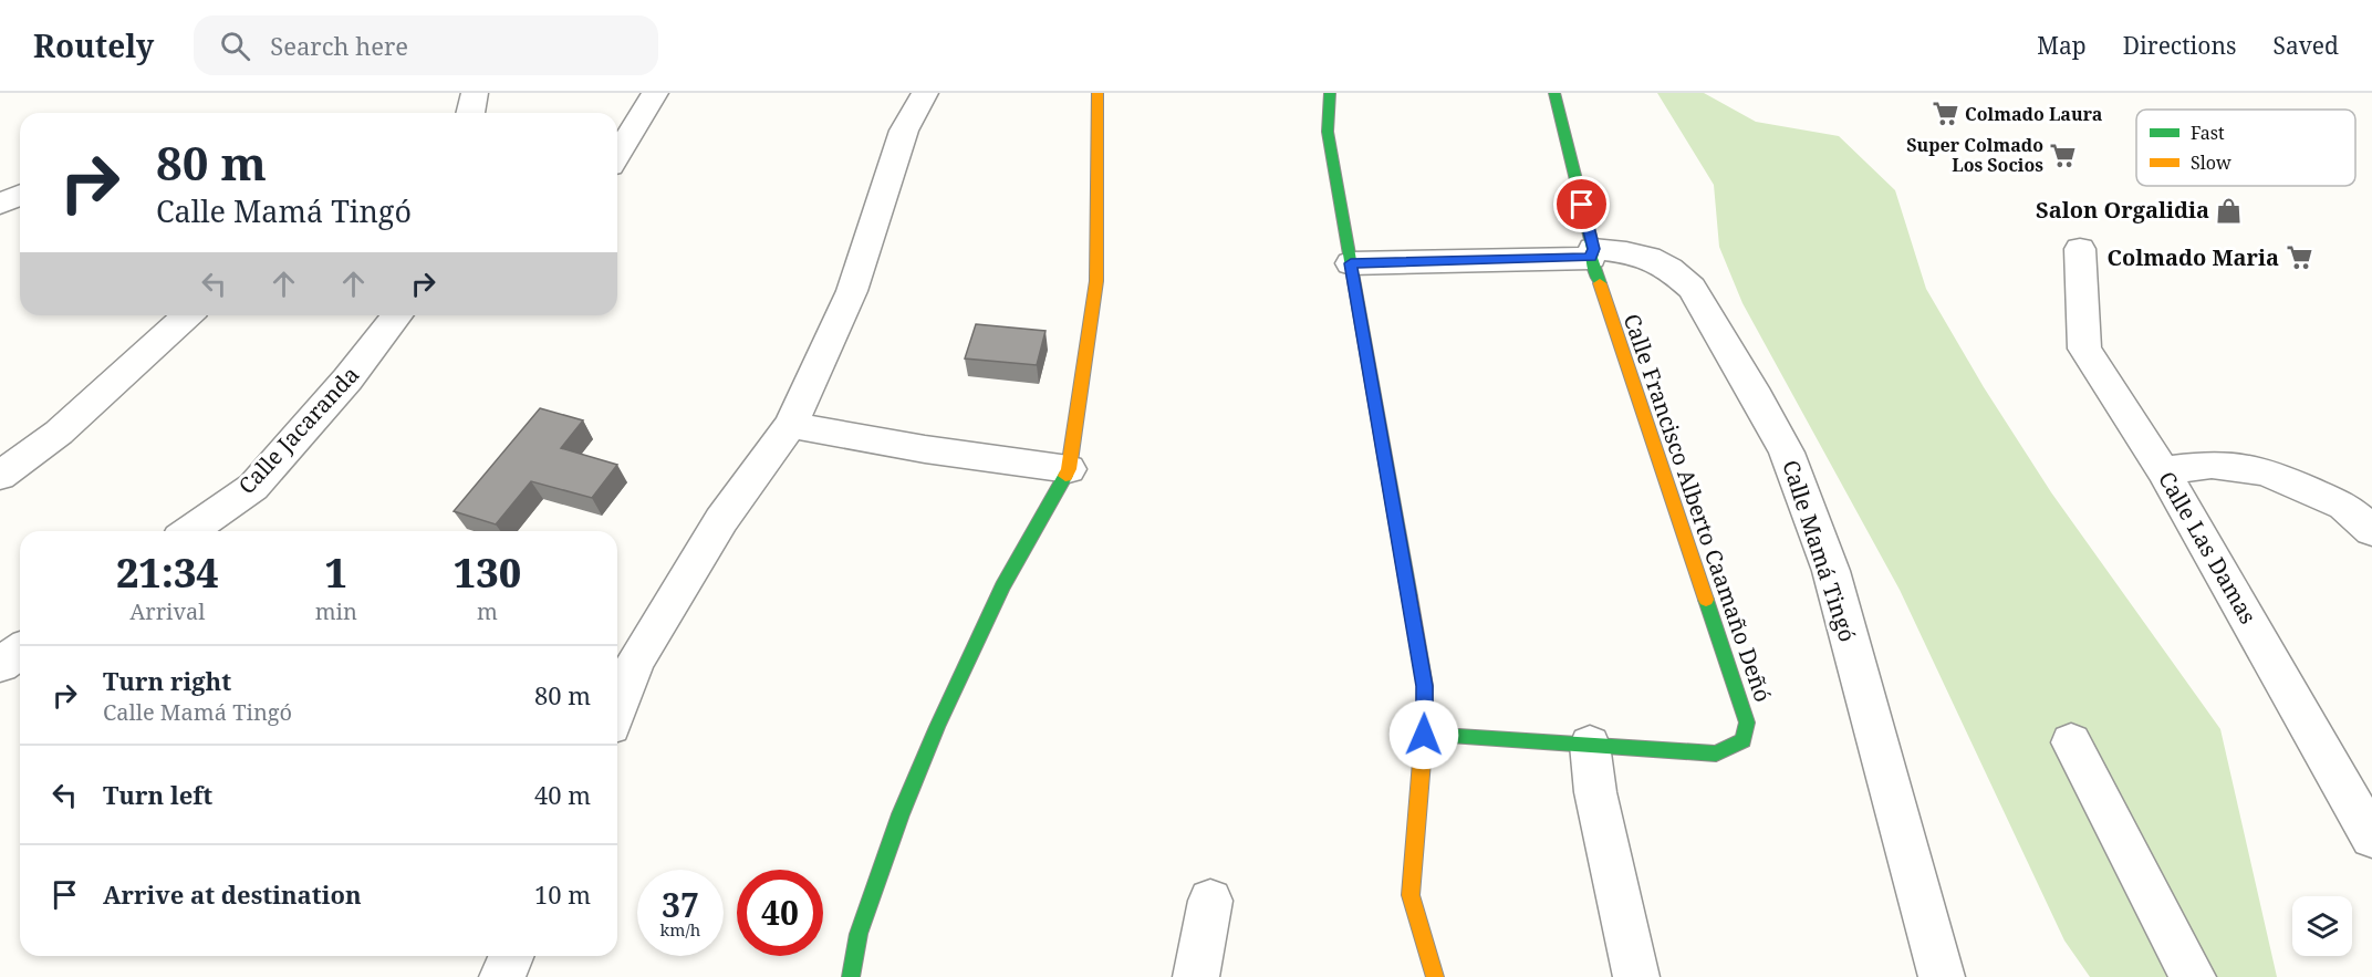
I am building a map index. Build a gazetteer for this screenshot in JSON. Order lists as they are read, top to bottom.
{
  "streets": {
    "street": [
      "Calle Jacaranda",
      "Calle Francisco Alberto Caamaño Deñó",
      "Calle Las Damas",
      "Calle Mamá Tingó"
    ]
  },
  "crossings": [
    ["Calle Francisco Alberto Caamaño Deñó", "Calle Mamá Tingó"]
  ],
  "places": {
    "supermarket": ["Colmado Laura", "Super Colmado Los Socios", "Colmado Maria"],
    "shop": ["Salon Orgalidia"]
  },
  "legend": ["Fast", "Slow"],
  "page": {
    "header": "Routely",
    "search": "Search here",
    "nav": ["Map", "Directions", "Saved"],
    "turn": ["80 m", "Calle Mamá Tingó"],
    "eta": [
      "21:34",
      "Arrival",
      "1",
      "min",
      "130",
      "m"
    ],
    "list": [
      {
        "name": "Turn right",
        "note": "Calle Mamá Tingó",
        "value": "80 m"
      },
      {
        "name": "Turn left",
        "value": "40 m"
      },
      {
        "name": "Arrive at destination",
        "value": "10 m"
      }
    ],
    "speed": "37 km/h",
    "limit": "40"
  }
}
